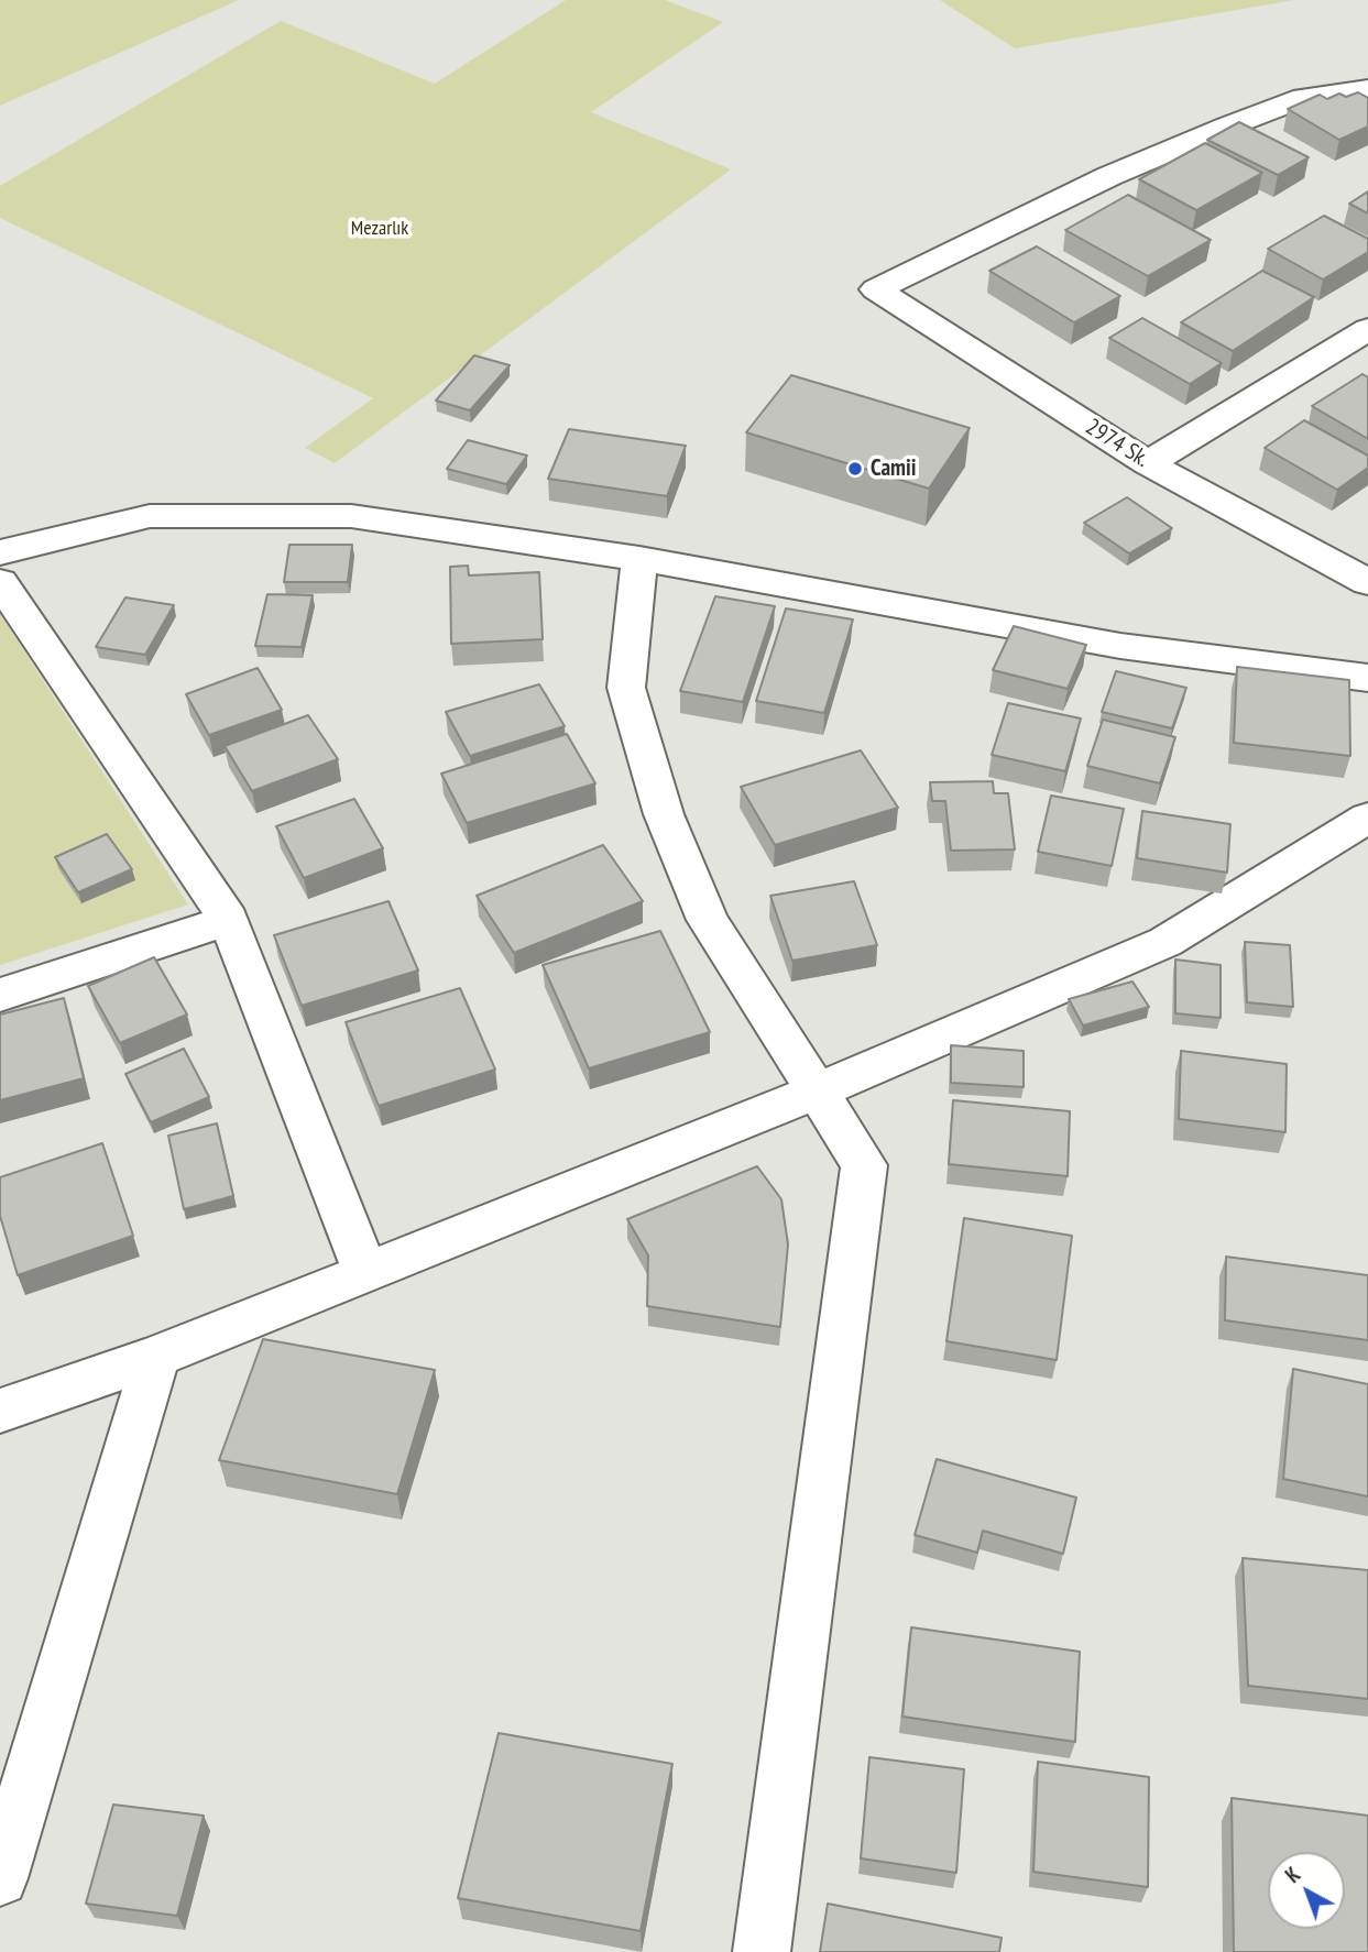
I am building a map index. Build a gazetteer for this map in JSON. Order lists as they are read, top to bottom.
{
  "streets": {
    "street": ["2974 Sk."]
  },
  "parks": ["Mezarlık"],
  "places": ["Camii"],
  "north": "top left"
}
